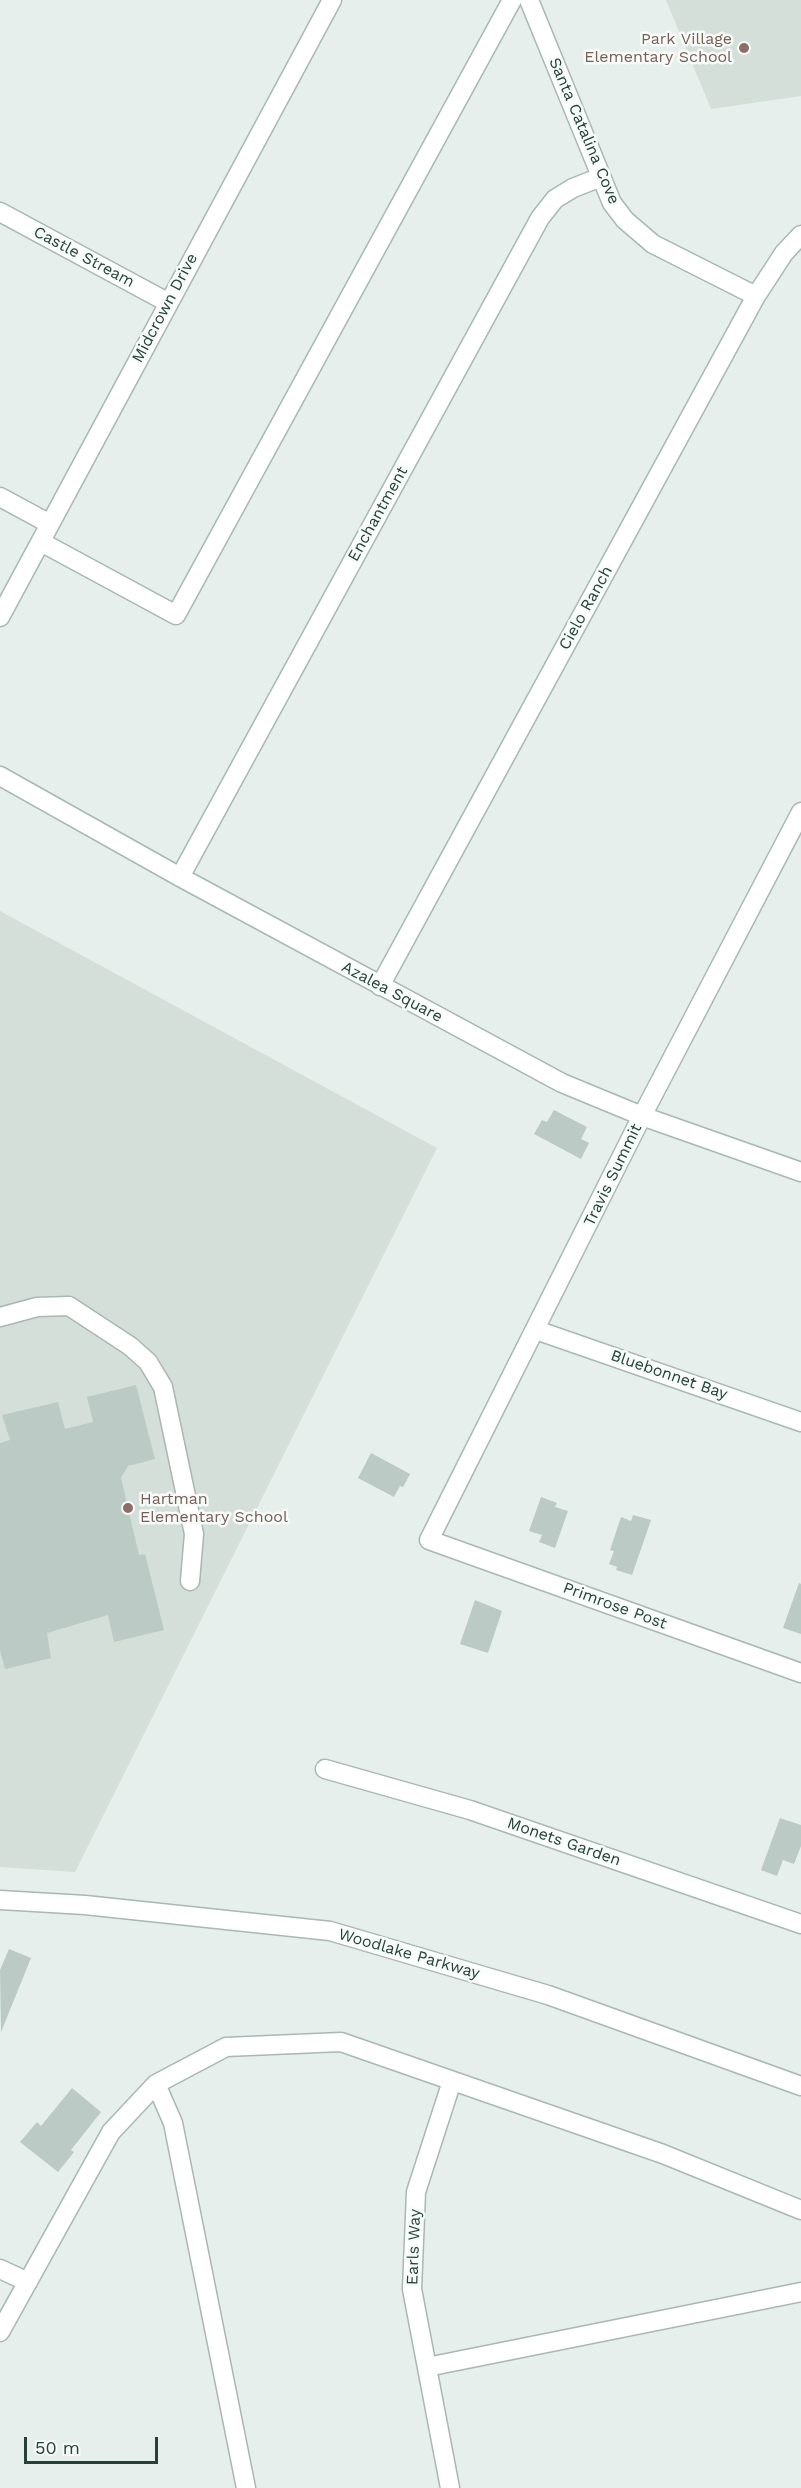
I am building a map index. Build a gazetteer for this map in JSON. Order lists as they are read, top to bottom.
{
  "streets": {
    "street": [
      "Santa Catalina Cove",
      "Castle Stream",
      "Midcrown Drive",
      "Enchantment",
      "Cielo Ranch",
      "Azalea Square",
      "Travis Summit",
      "Bluebonnet Bay",
      "Primrose Post",
      "Monets Garden",
      "Woodlake Parkway",
      "Earls Way"
    ]
  },
  "crossings": [
    ["Santa Catalina Cove", "Enchantment"],
    ["Santa Catalina Cove", "Cielo Ranch"],
    ["Castle Stream", "Midcrown Drive"],
    ["Enchantment", "Azalea Square"],
    ["Cielo Ranch", "Azalea Square"],
    ["Azalea Square", "Travis Summit"],
    ["Travis Summit", "Bluebonnet Bay"],
    ["Travis Summit", "Primrose Post"]
  ],
  "places": ["Park Village Elementary School", "Hartman Elementary School"],
  "scale_bar": "50 m"
}
